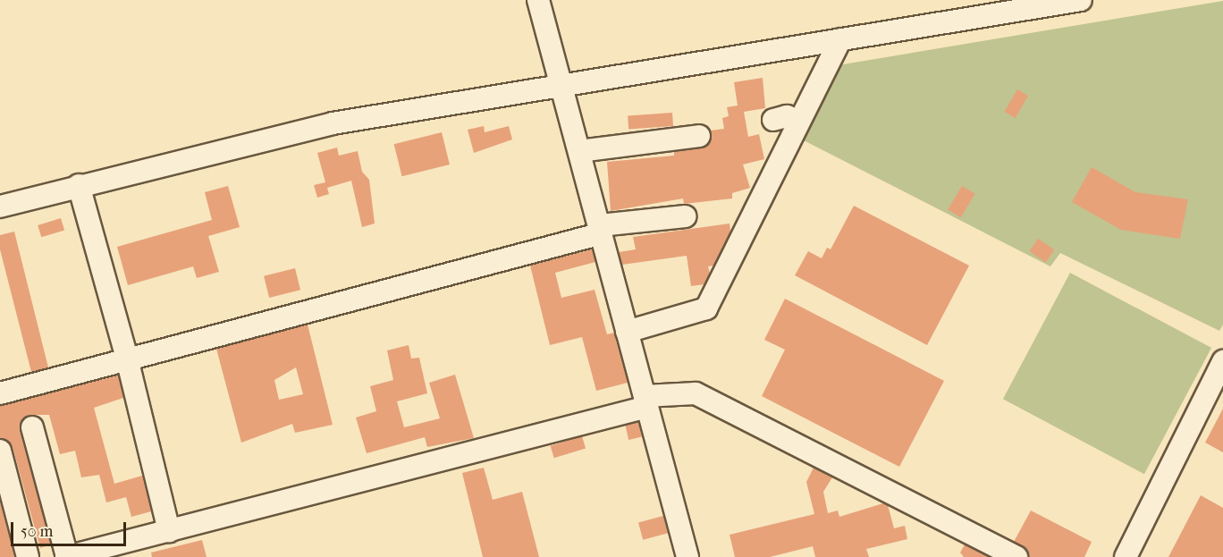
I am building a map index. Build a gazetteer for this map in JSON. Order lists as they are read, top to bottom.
{
  "scale_bar": "50 m"
}
